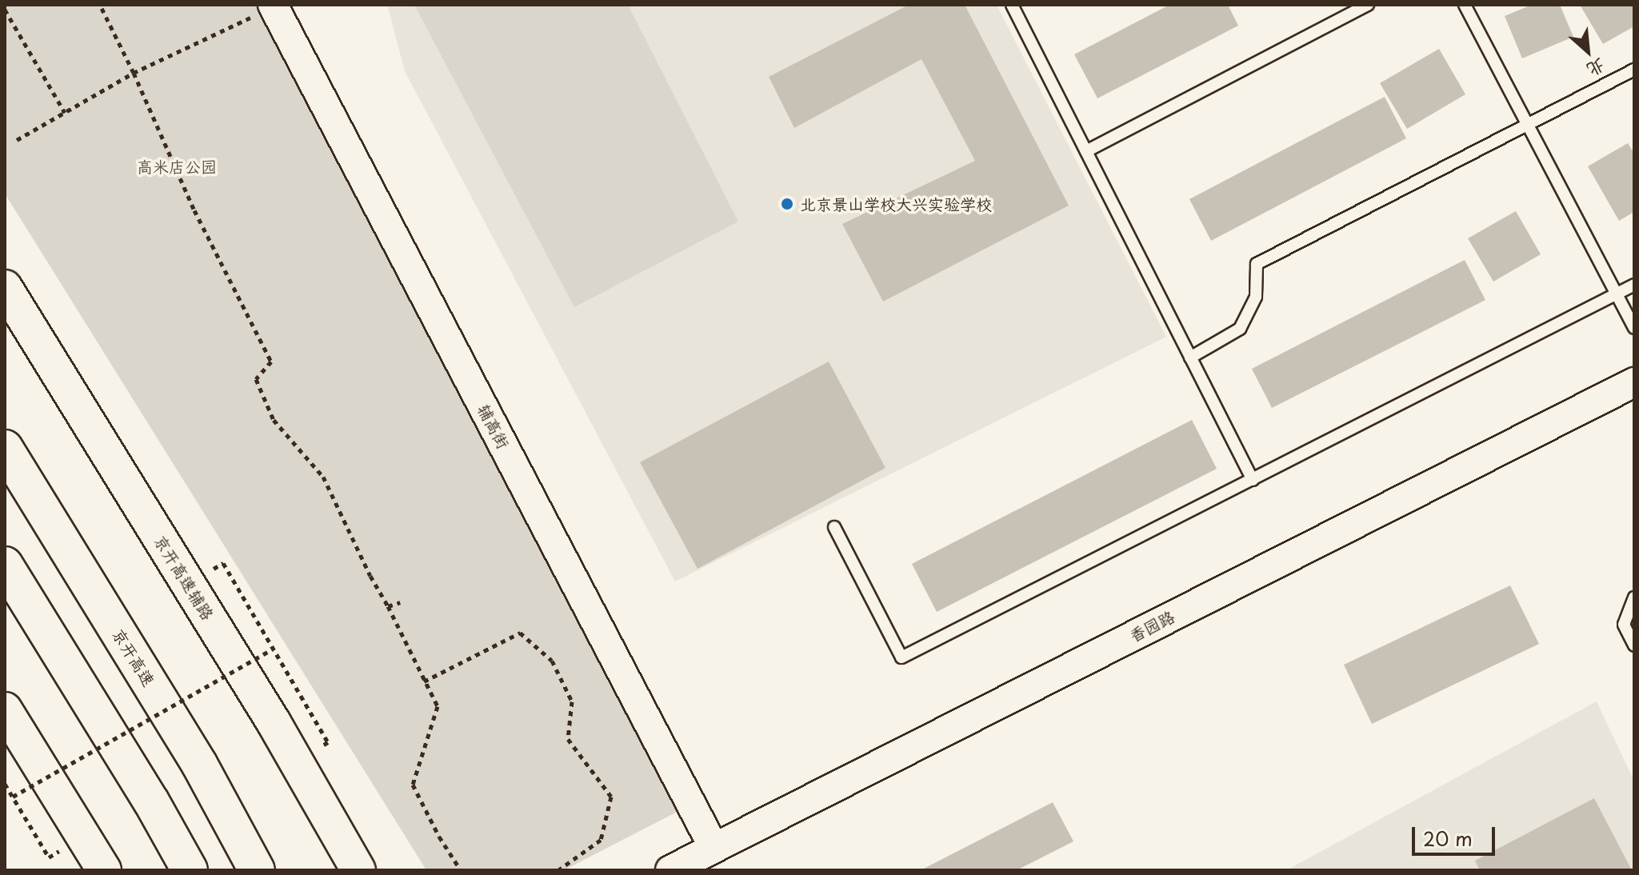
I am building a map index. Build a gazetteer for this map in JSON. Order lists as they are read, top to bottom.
{
  "streets": {
    "highway": ["京开高速"],
    "main road": ["京开高速辅路"],
    "street": ["辅高街", "香园路"]
  },
  "crossings": [
    ["辅高街", "香园路"]
  ],
  "parks": ["高米店公园"],
  "places": ["北京景山学校大兴实验学校"],
  "scale_bar": "20 m",
  "north": "bottom right"
}
